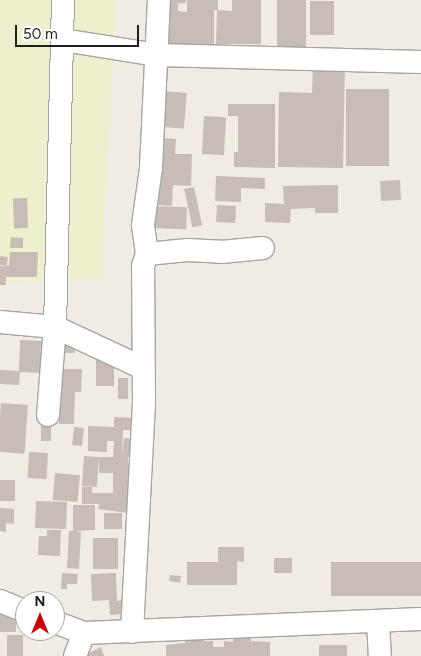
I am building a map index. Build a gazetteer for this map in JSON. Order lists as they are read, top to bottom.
{
  "scale_bar": "50 m",
  "north": "top"
}
